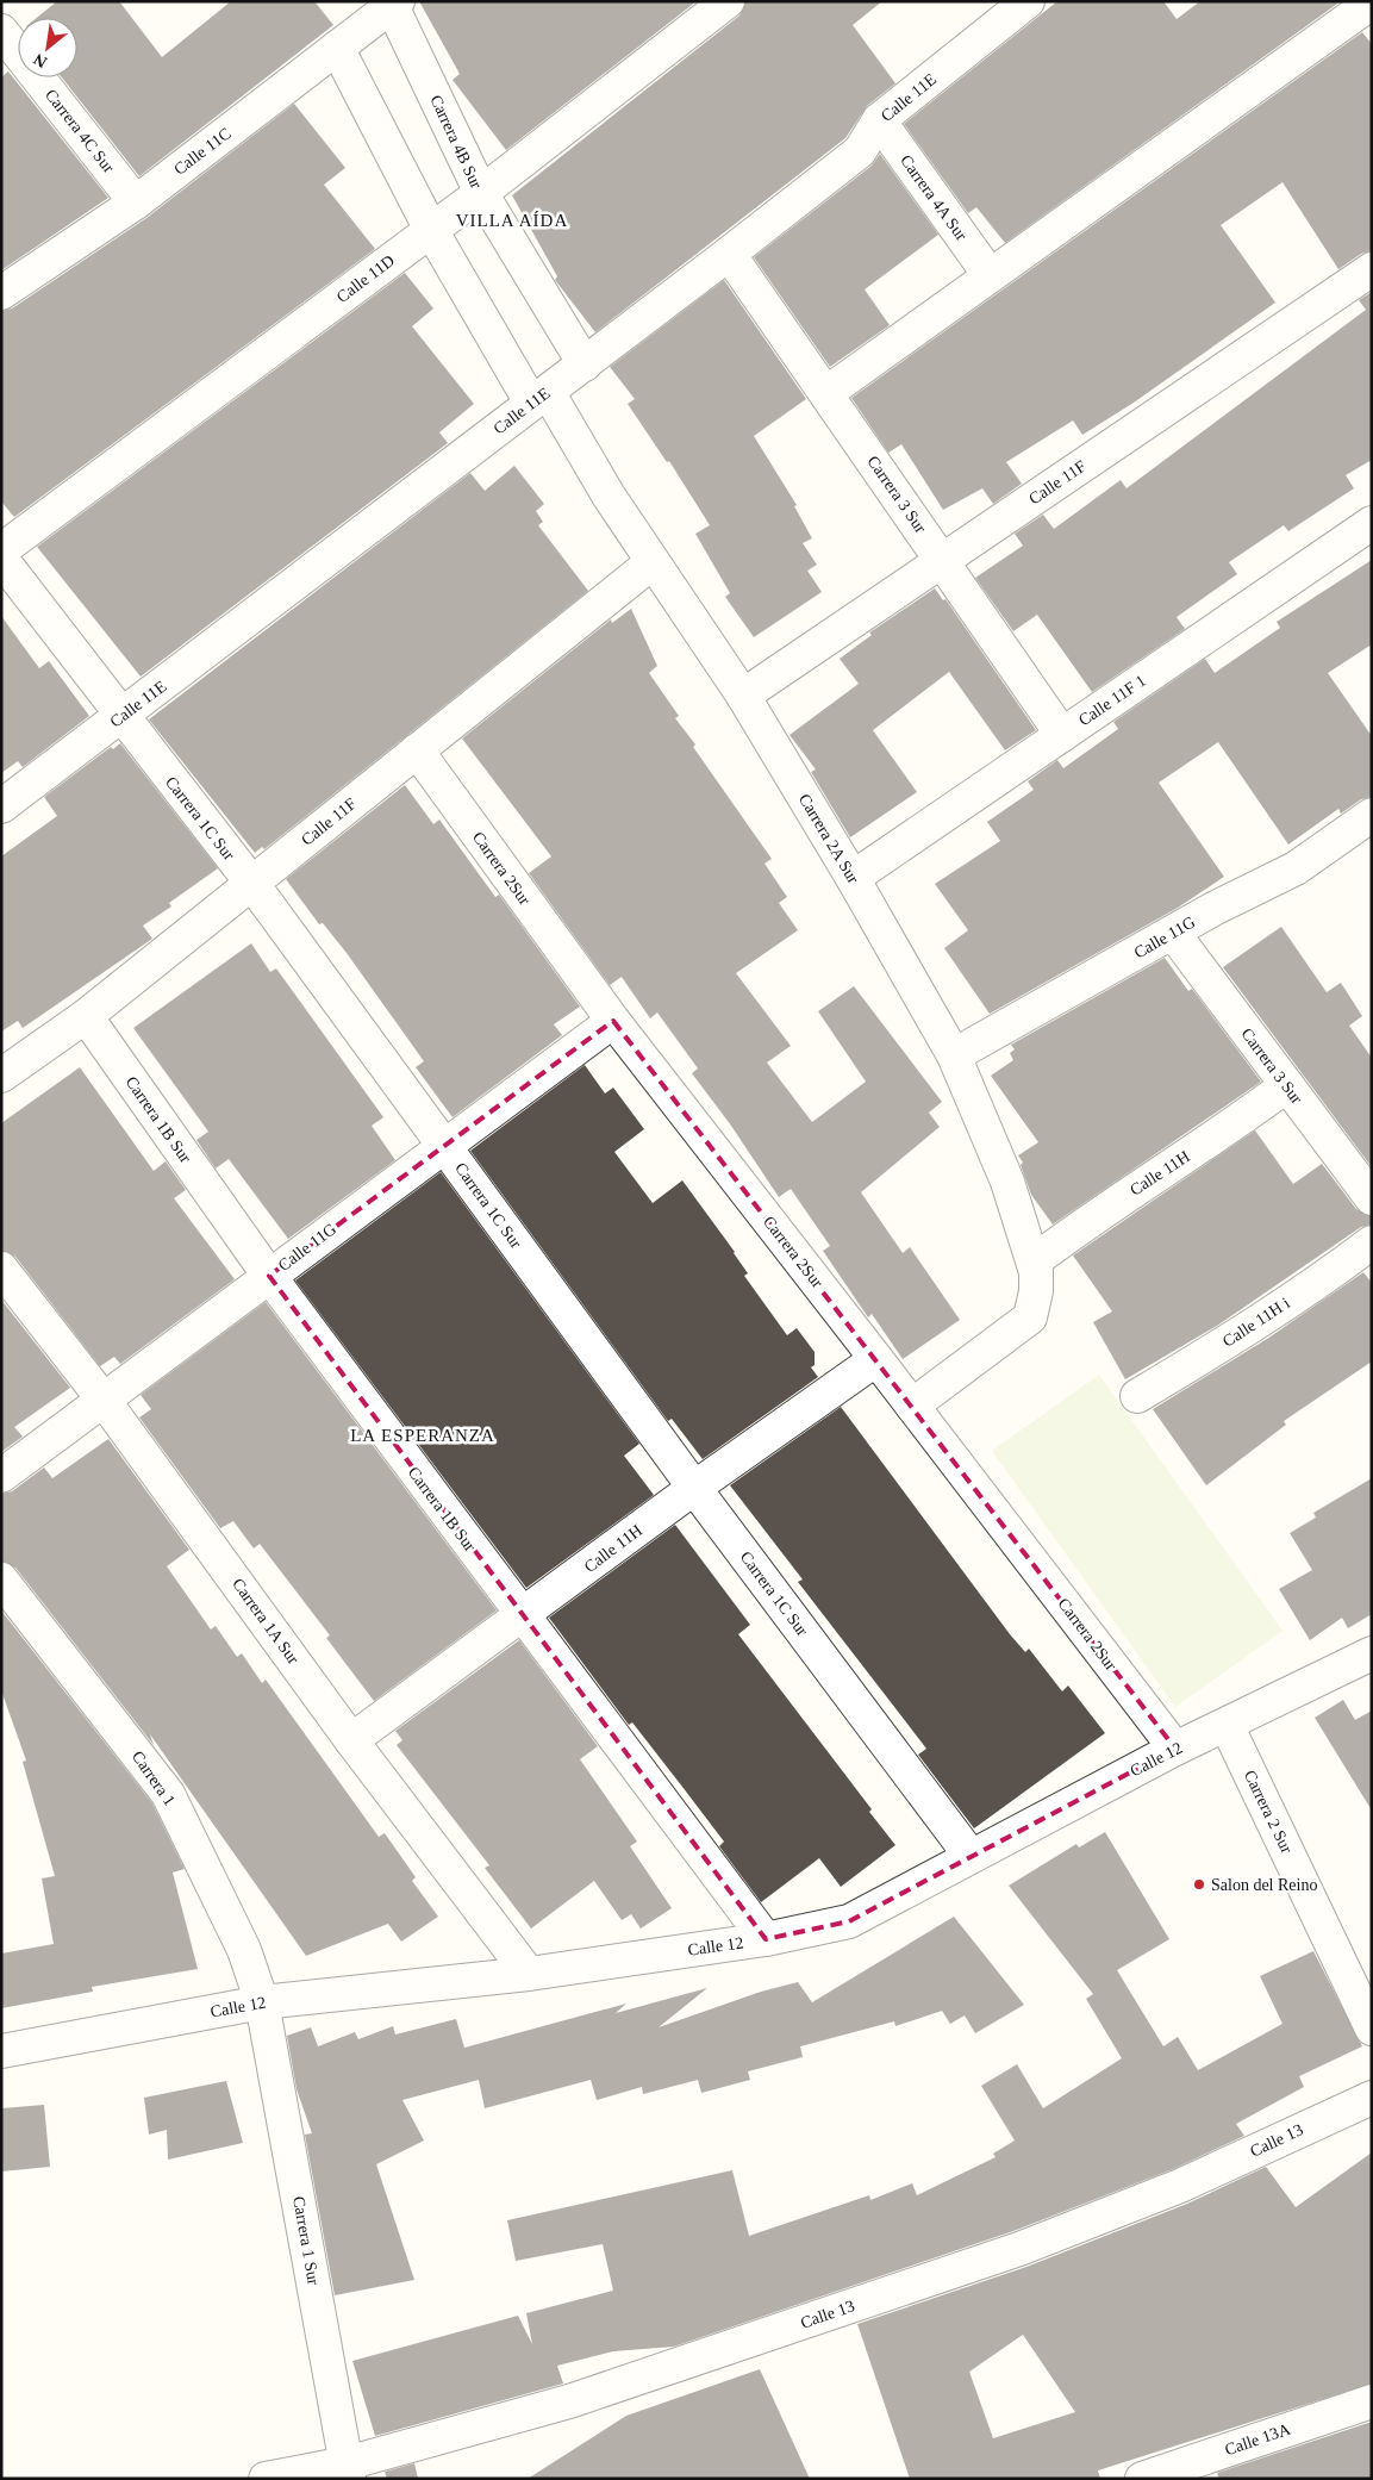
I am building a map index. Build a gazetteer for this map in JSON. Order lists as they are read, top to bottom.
{
  "streets": {
    "street": [
      "Calle 11E",
      "Carrera 4C Sur",
      "Carrera 4B Sur",
      "Calle 11C",
      "Carrera 4A Sur",
      "Calle 11D",
      "Calle 11F",
      "Carrera 3 Sur",
      "Calle 11F 1",
      "Carrera 1C Sur",
      "Carrera 2A Sur",
      "Carrera 2Sur",
      "Calle 11G",
      "Carrera 1B Sur",
      "Calle 11H",
      "Calle 11H i",
      "Carrera 1A Sur",
      "Calle 12",
      "Carrera 1",
      "Carrera 2 Sur",
      "Calle 13",
      "Carrera 1 Sur",
      "Calle 13A"
    ]
  },
  "crossings": [
    ["Calle 11E", "Carrera 4B Sur"],
    ["Calle 11E", "Carrera 4A Sur"],
    ["Calle 11E", "Carrera 3 Sur"],
    ["Calle 11E", "Carrera 1C Sur"],
    ["Calle 11E", "Carrera 2A Sur"],
    ["Carrera 4C Sur", "Calle 11C"],
    ["Carrera 4B Sur", "Calle 11C"],
    ["Carrera 4B Sur", "Calle 11D"],
    ["Calle 11F", "Carrera 3 Sur"],
    ["Calle 11F", "Carrera 1C Sur"],
    ["Calle 11F", "Carrera 2A Sur"],
    ["Calle 11F", "Carrera 2Sur"],
    ["Calle 11F", "Carrera 1B Sur"],
    ["Carrera 3 Sur", "Calle 11F 1"],
    ["Carrera 3 Sur", "Calle 11G"],
    ["Carrera 3 Sur", "Calle 11H"],
    ["Calle 11F 1", "Carrera 2A Sur"],
    ["Carrera 1C Sur", "Calle 11G"],
    ["Carrera 1C Sur", "Calle 11H"],
    ["Carrera 1C Sur", "Calle 12"],
    ["Carrera 2A Sur", "Carrera 2Sur"],
    ["Carrera 2A Sur", "Calle 11G"],
    ["Carrera 2A Sur", "Calle 11H"],
    ["Carrera 2Sur", "Calle 11G"],
    ["Carrera 2Sur", "Calle 11H"],
    ["Carrera 2Sur", "Calle 12"],
    ["Calle 11G", "Carrera 1B Sur"],
    ["Calle 11G", "Carrera 1A Sur"],
    ["Carrera 1B Sur", "Calle 11H"],
    ["Carrera 1B Sur", "Calle 12"],
    ["Calle 11H", "Carrera 1A Sur"],
    ["Carrera 1A Sur", "Calle 12"],
    ["Calle 12", "Carrera 1"],
    ["Calle 12", "Carrera 2 Sur"],
    ["Calle 12", "Carrera 1 Sur"],
    ["Carrera 1", "Carrera 1 Sur"],
    ["Calle 13", "Carrera 1 Sur"]
  ],
  "districts": ["VILLA AÍDA", "LA ESPERANZA"],
  "places": ["Salon del Reino"],
  "north": "bottom left"
}
